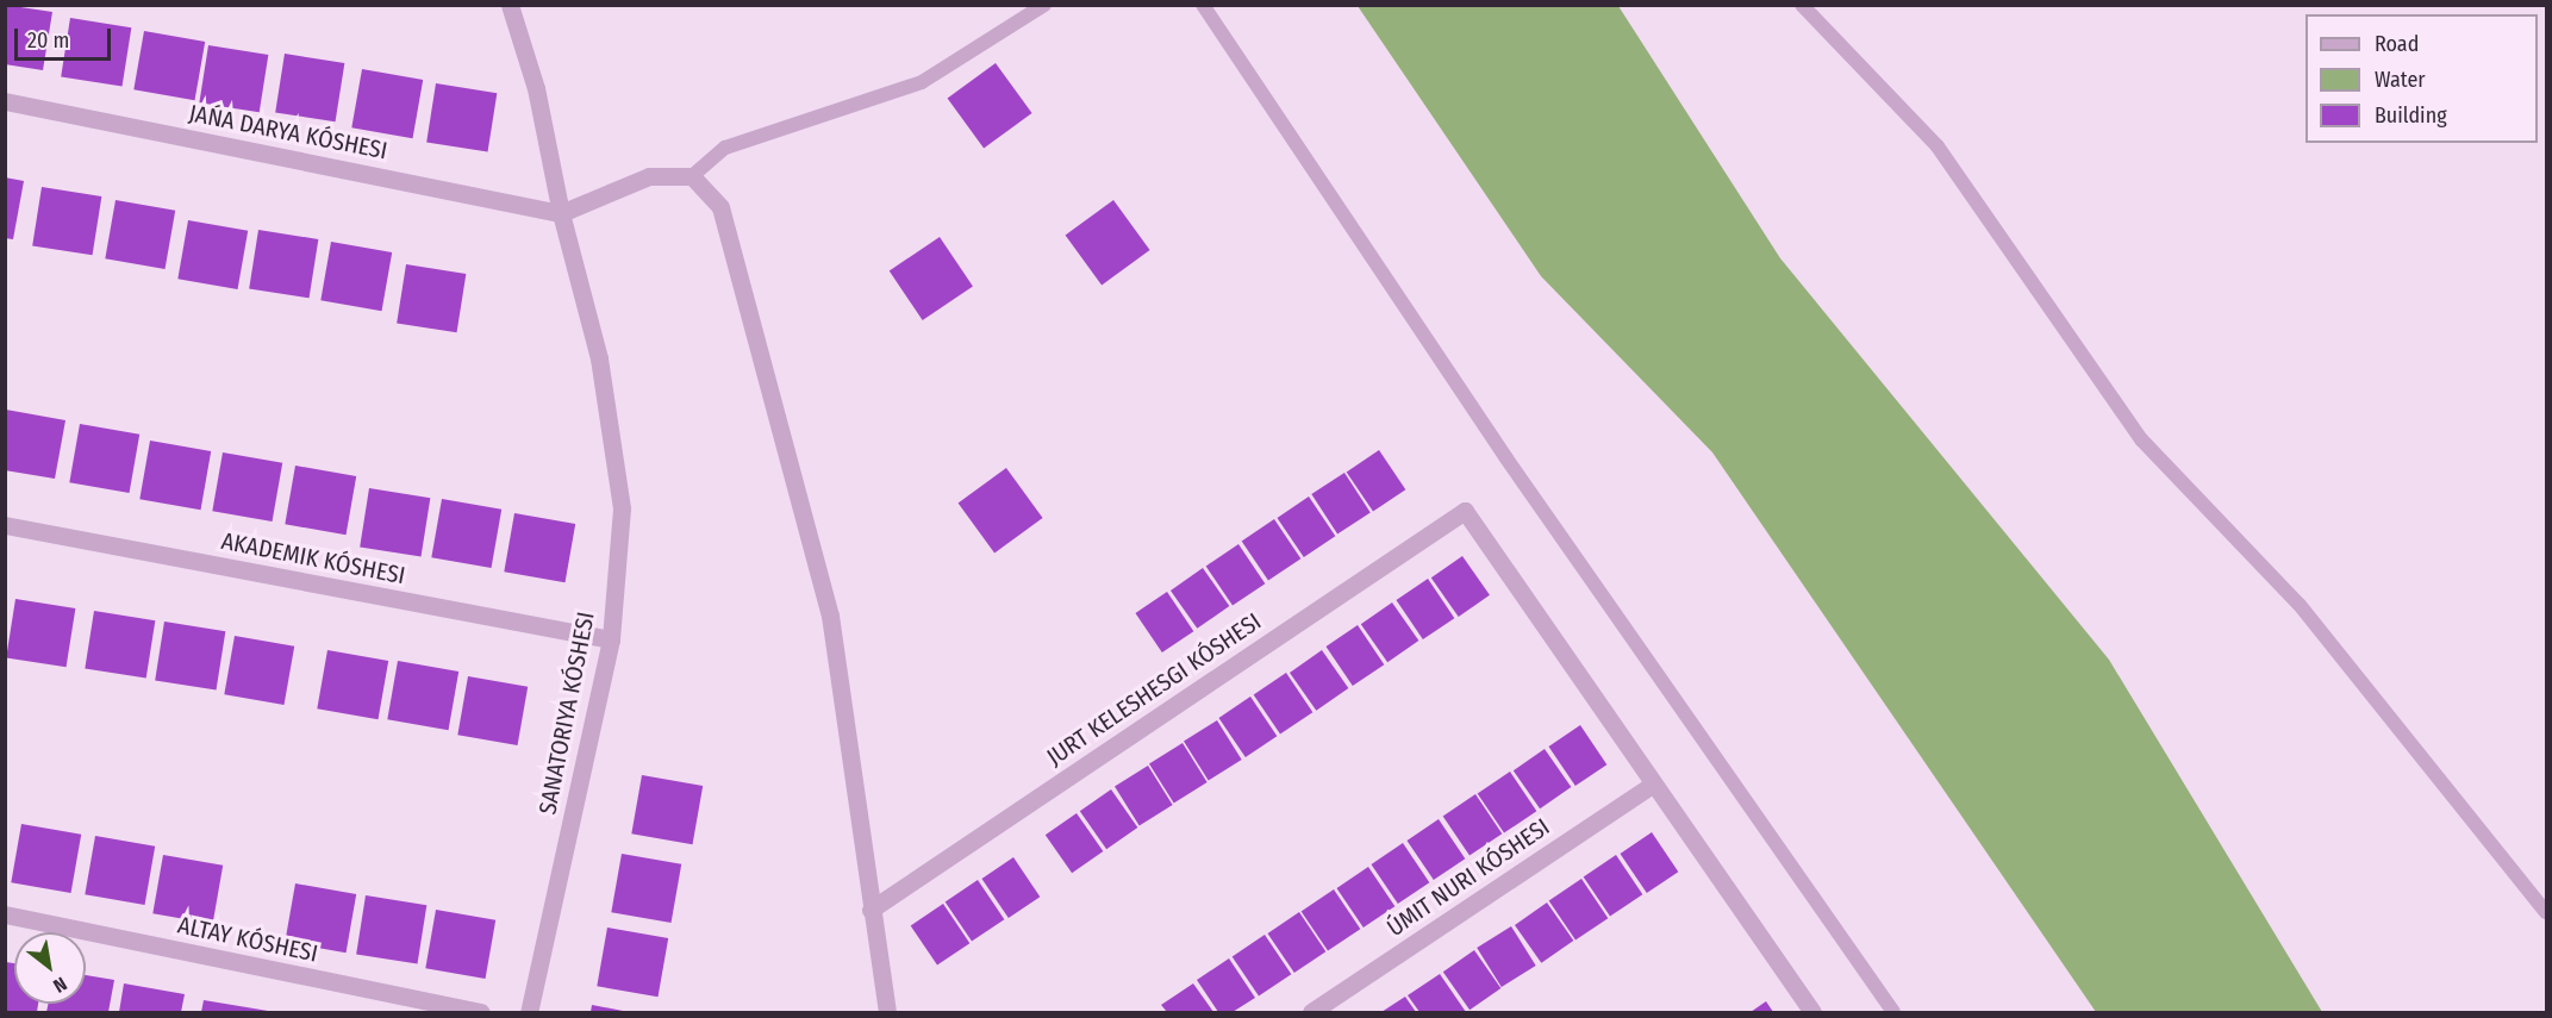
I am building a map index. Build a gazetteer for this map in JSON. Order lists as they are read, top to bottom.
{
  "streets": {
    "street": [
      "JAŃA DARYA KÓSHESI",
      "AKADEMIK KÓSHESI",
      "JURT KELESHESGI KÓSHESI",
      "SANATORIYA KÓSHESI",
      "ALTAY KÓSHESI"
    ]
  },
  "crossings": [
    ["JAŃA DARYA KÓSHESI", "SANATORIYA KÓSHESI"],
    ["AKADEMIK KÓSHESI", "SANATORIYA KÓSHESI"]
  ],
  "legend": ["Road", "Water", "Building"],
  "scale_bar": "20 m",
  "north": "bottom right"
}
